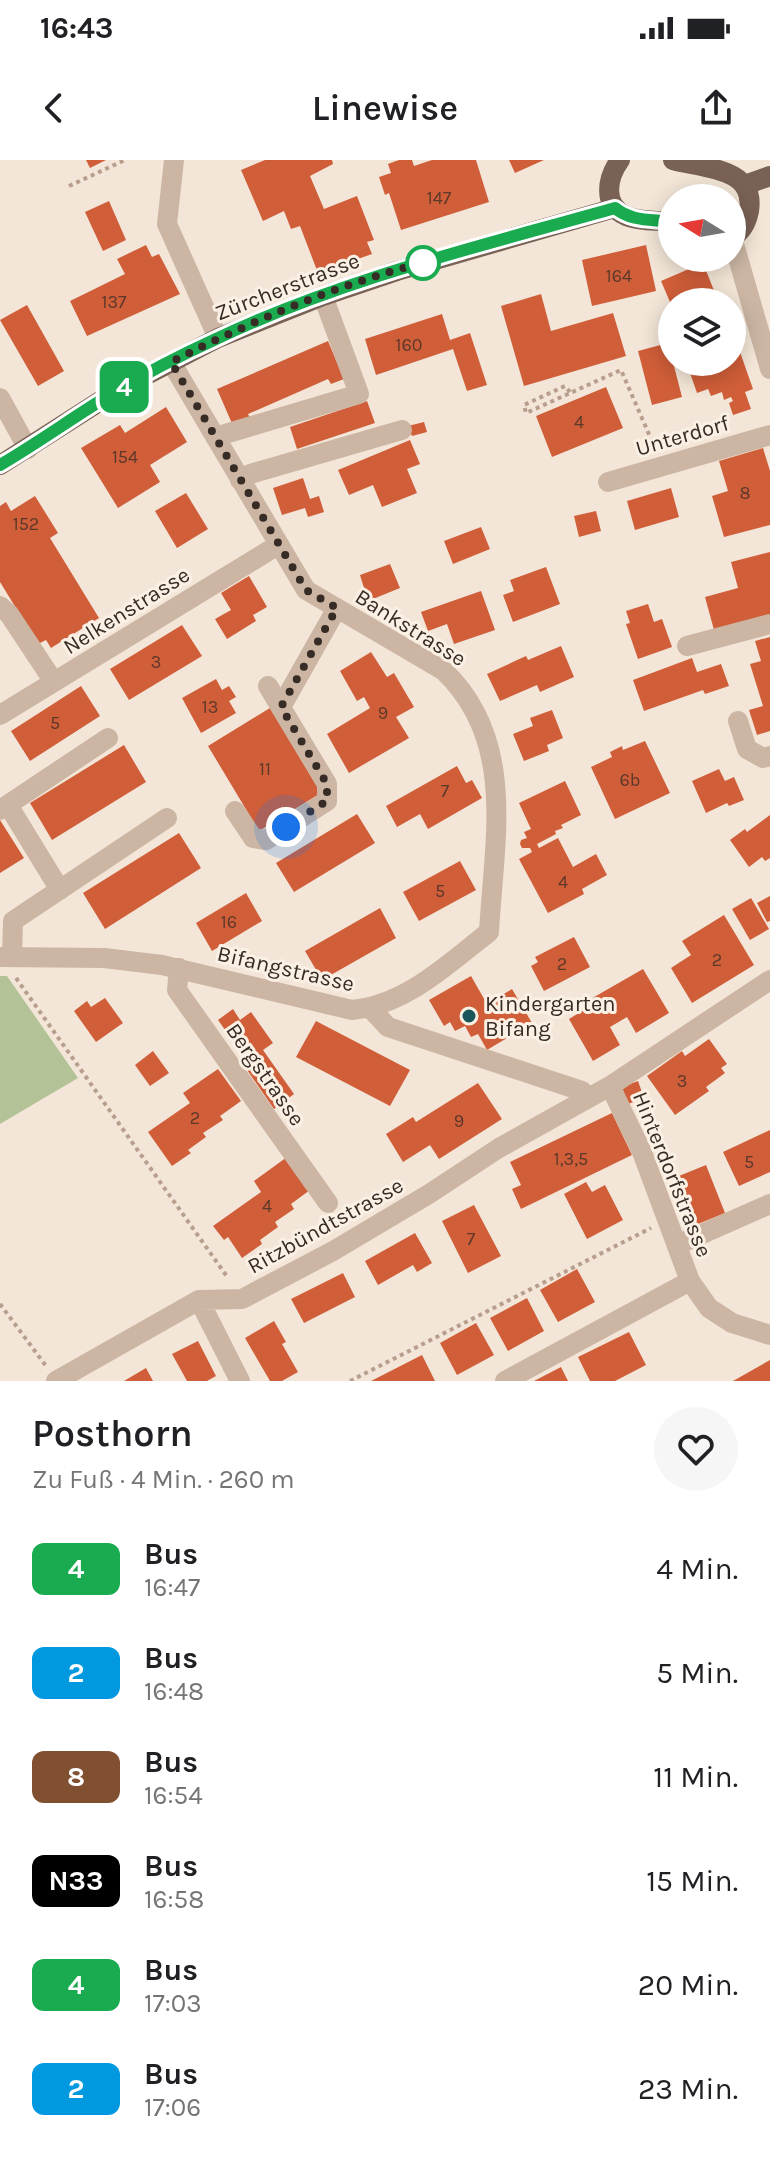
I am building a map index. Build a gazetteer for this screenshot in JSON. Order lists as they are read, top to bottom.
{
  "streets": {
    "main road": ["Zürcherstrasse"],
    "street": [
      "Unterdorf",
      "Nelkenstrasse",
      "Bankstrasse",
      "Bifangstrasse",
      "Bergstrasse",
      "Hinterdorfstrasse",
      "Ritzbündtstrasse"
    ]
  },
  "crossings": [
    ["Zürcherstrasse", "Bankstrasse"],
    ["Nelkenstrasse", "Bankstrasse"],
    ["Bankstrasse", "Bifangstrasse"],
    ["Bifangstrasse", "Bergstrasse"],
    ["Bifangstrasse", "Ritzbündtstrasse"],
    ["Hinterdorfstrasse", "Ritzbündtstrasse"]
  ],
  "places": ["Kindergarten Bifang"],
  "lines": ["bus line 4"],
  "house_numbers": [
    "147",
    "164",
    "137",
    "160",
    "4",
    "154",
    "8",
    "152",
    "3",
    "13",
    "9",
    "5",
    "11",
    "6b",
    "7",
    "4",
    "5",
    "16",
    "2",
    "2",
    "3",
    "2",
    "9",
    "1,3,5",
    "5",
    "4",
    "7"
  ],
  "north": "left",
  "page": {
    "status": "16:43",
    "header": "Linewise",
    "on_map": "4",
    "heading": ["Posthorn", "Zu Fuß · 4 Min. · 260 m"],
    "list": [
      {
        "mark": "4",
        "name": "Bus",
        "note": "16:47",
        "value": "4 Min."
      },
      {
        "mark": "2",
        "name": "Bus",
        "note": "16:48",
        "value": "5 Min."
      },
      {
        "mark": "8",
        "name": "Bus",
        "note": "16:54",
        "value": "11 Min."
      },
      {
        "mark": "N33",
        "name": "Bus",
        "note": "16:58",
        "value": "15 Min."
      },
      {
        "mark": "4",
        "name": "Bus",
        "note": "17:03",
        "value": "20 Min."
      },
      {
        "mark": "2",
        "name": "Bus",
        "note": "17:06",
        "value": "23 Min."
      }
    ]
  }
}
